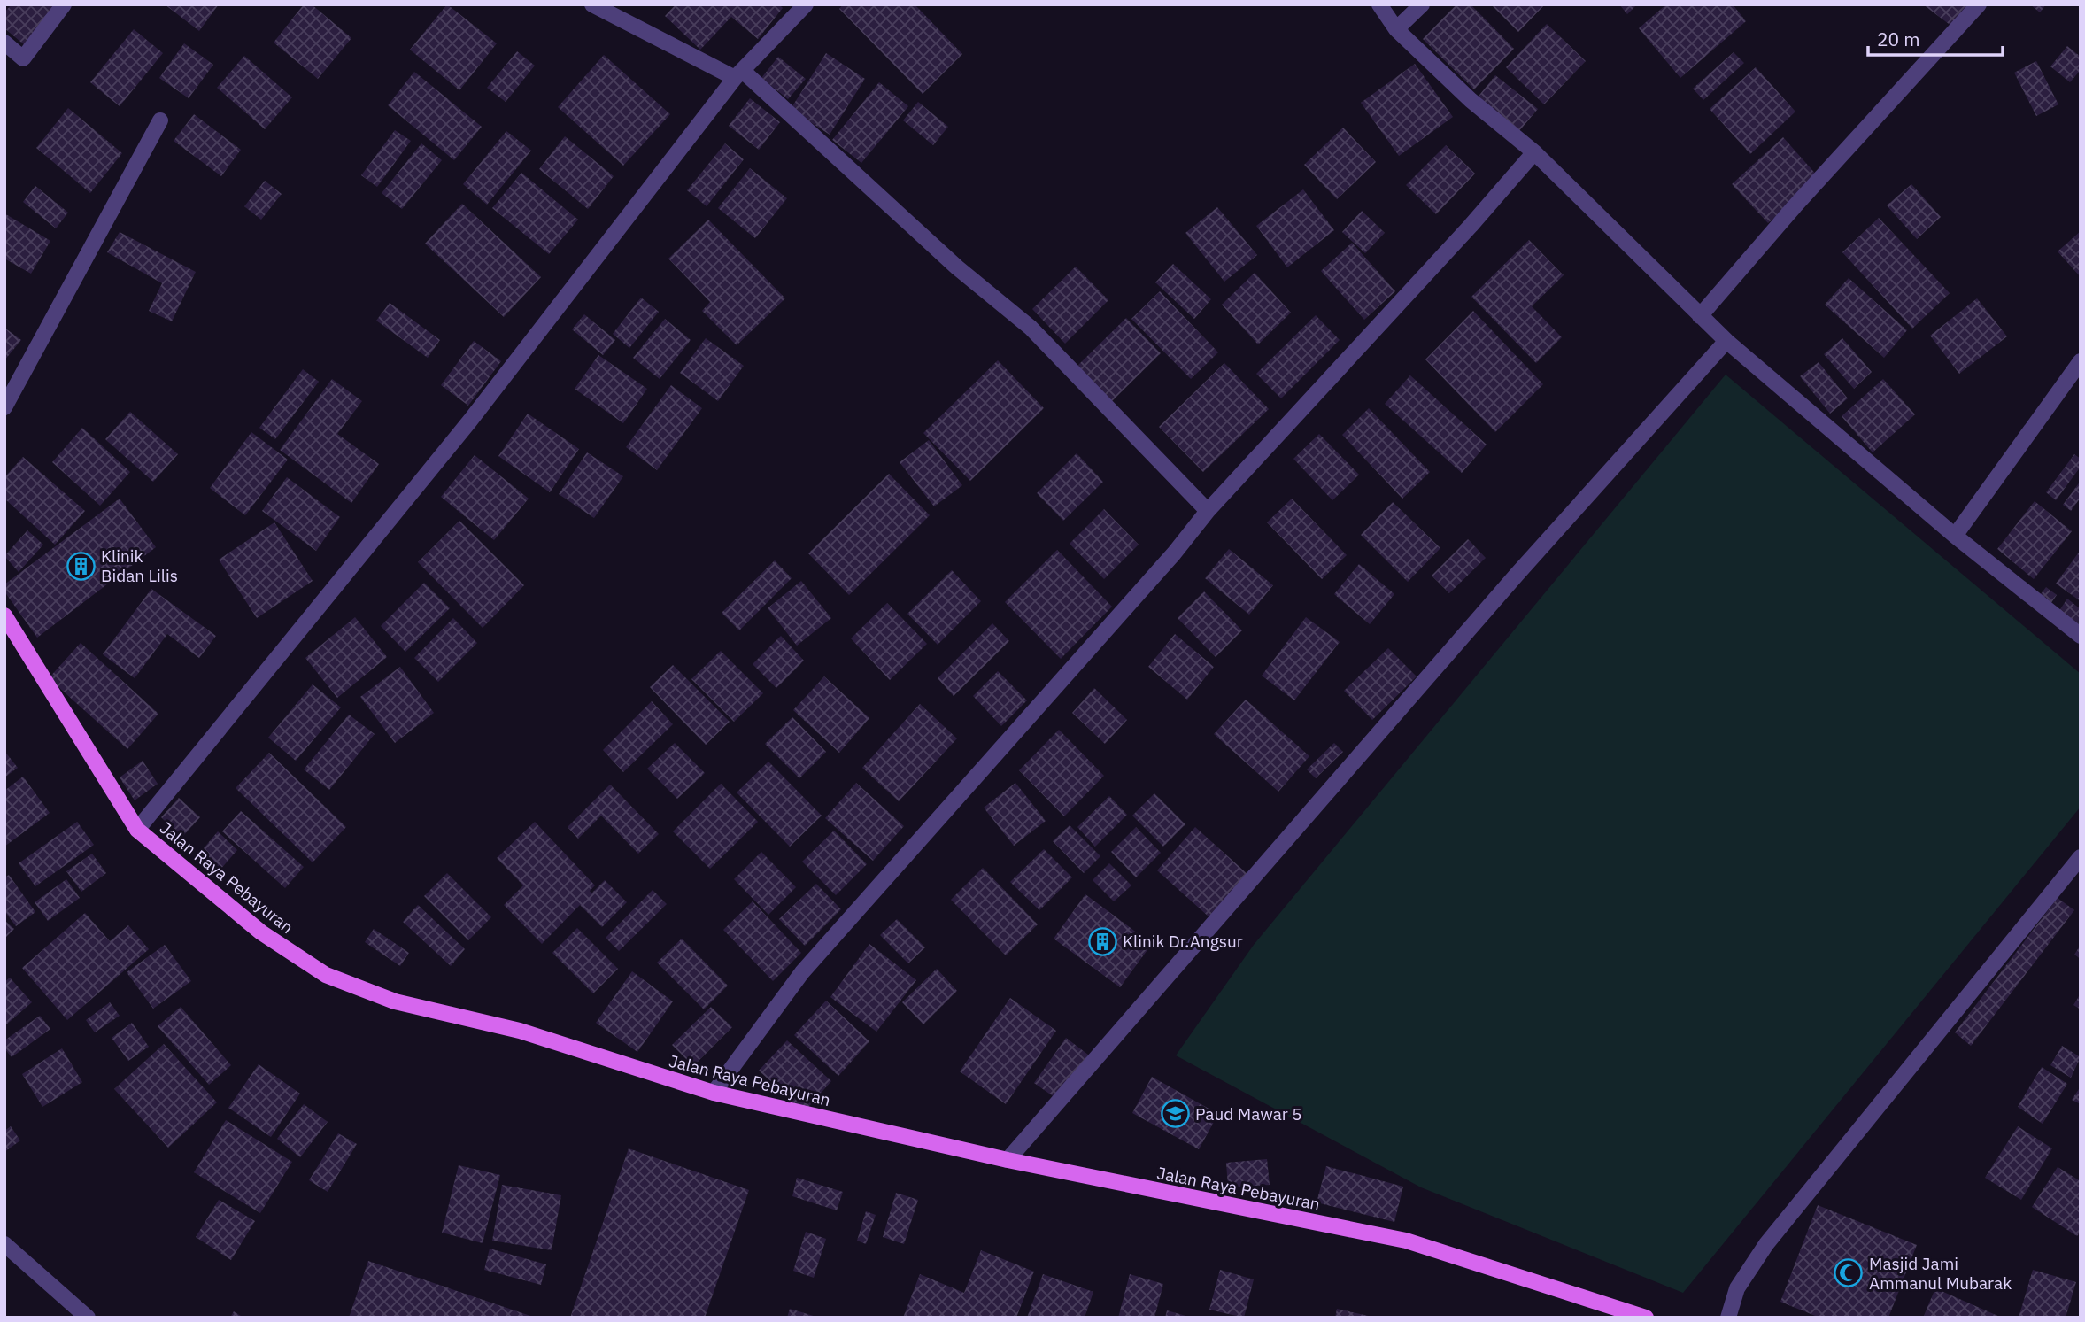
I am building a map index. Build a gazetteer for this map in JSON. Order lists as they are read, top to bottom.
{
  "streets": {
    "main road": ["Jalan Raya Pebayuran"]
  },
  "places": {
    "building": ["Klinik Bidan Lilis", "Klinik Dr.Angsur"],
    "school or university": ["Paud Mawar 5"],
    "mosque": ["Masjid Jami Ammanul Mubarak"]
  },
  "scale_bar": "20 m"
}
